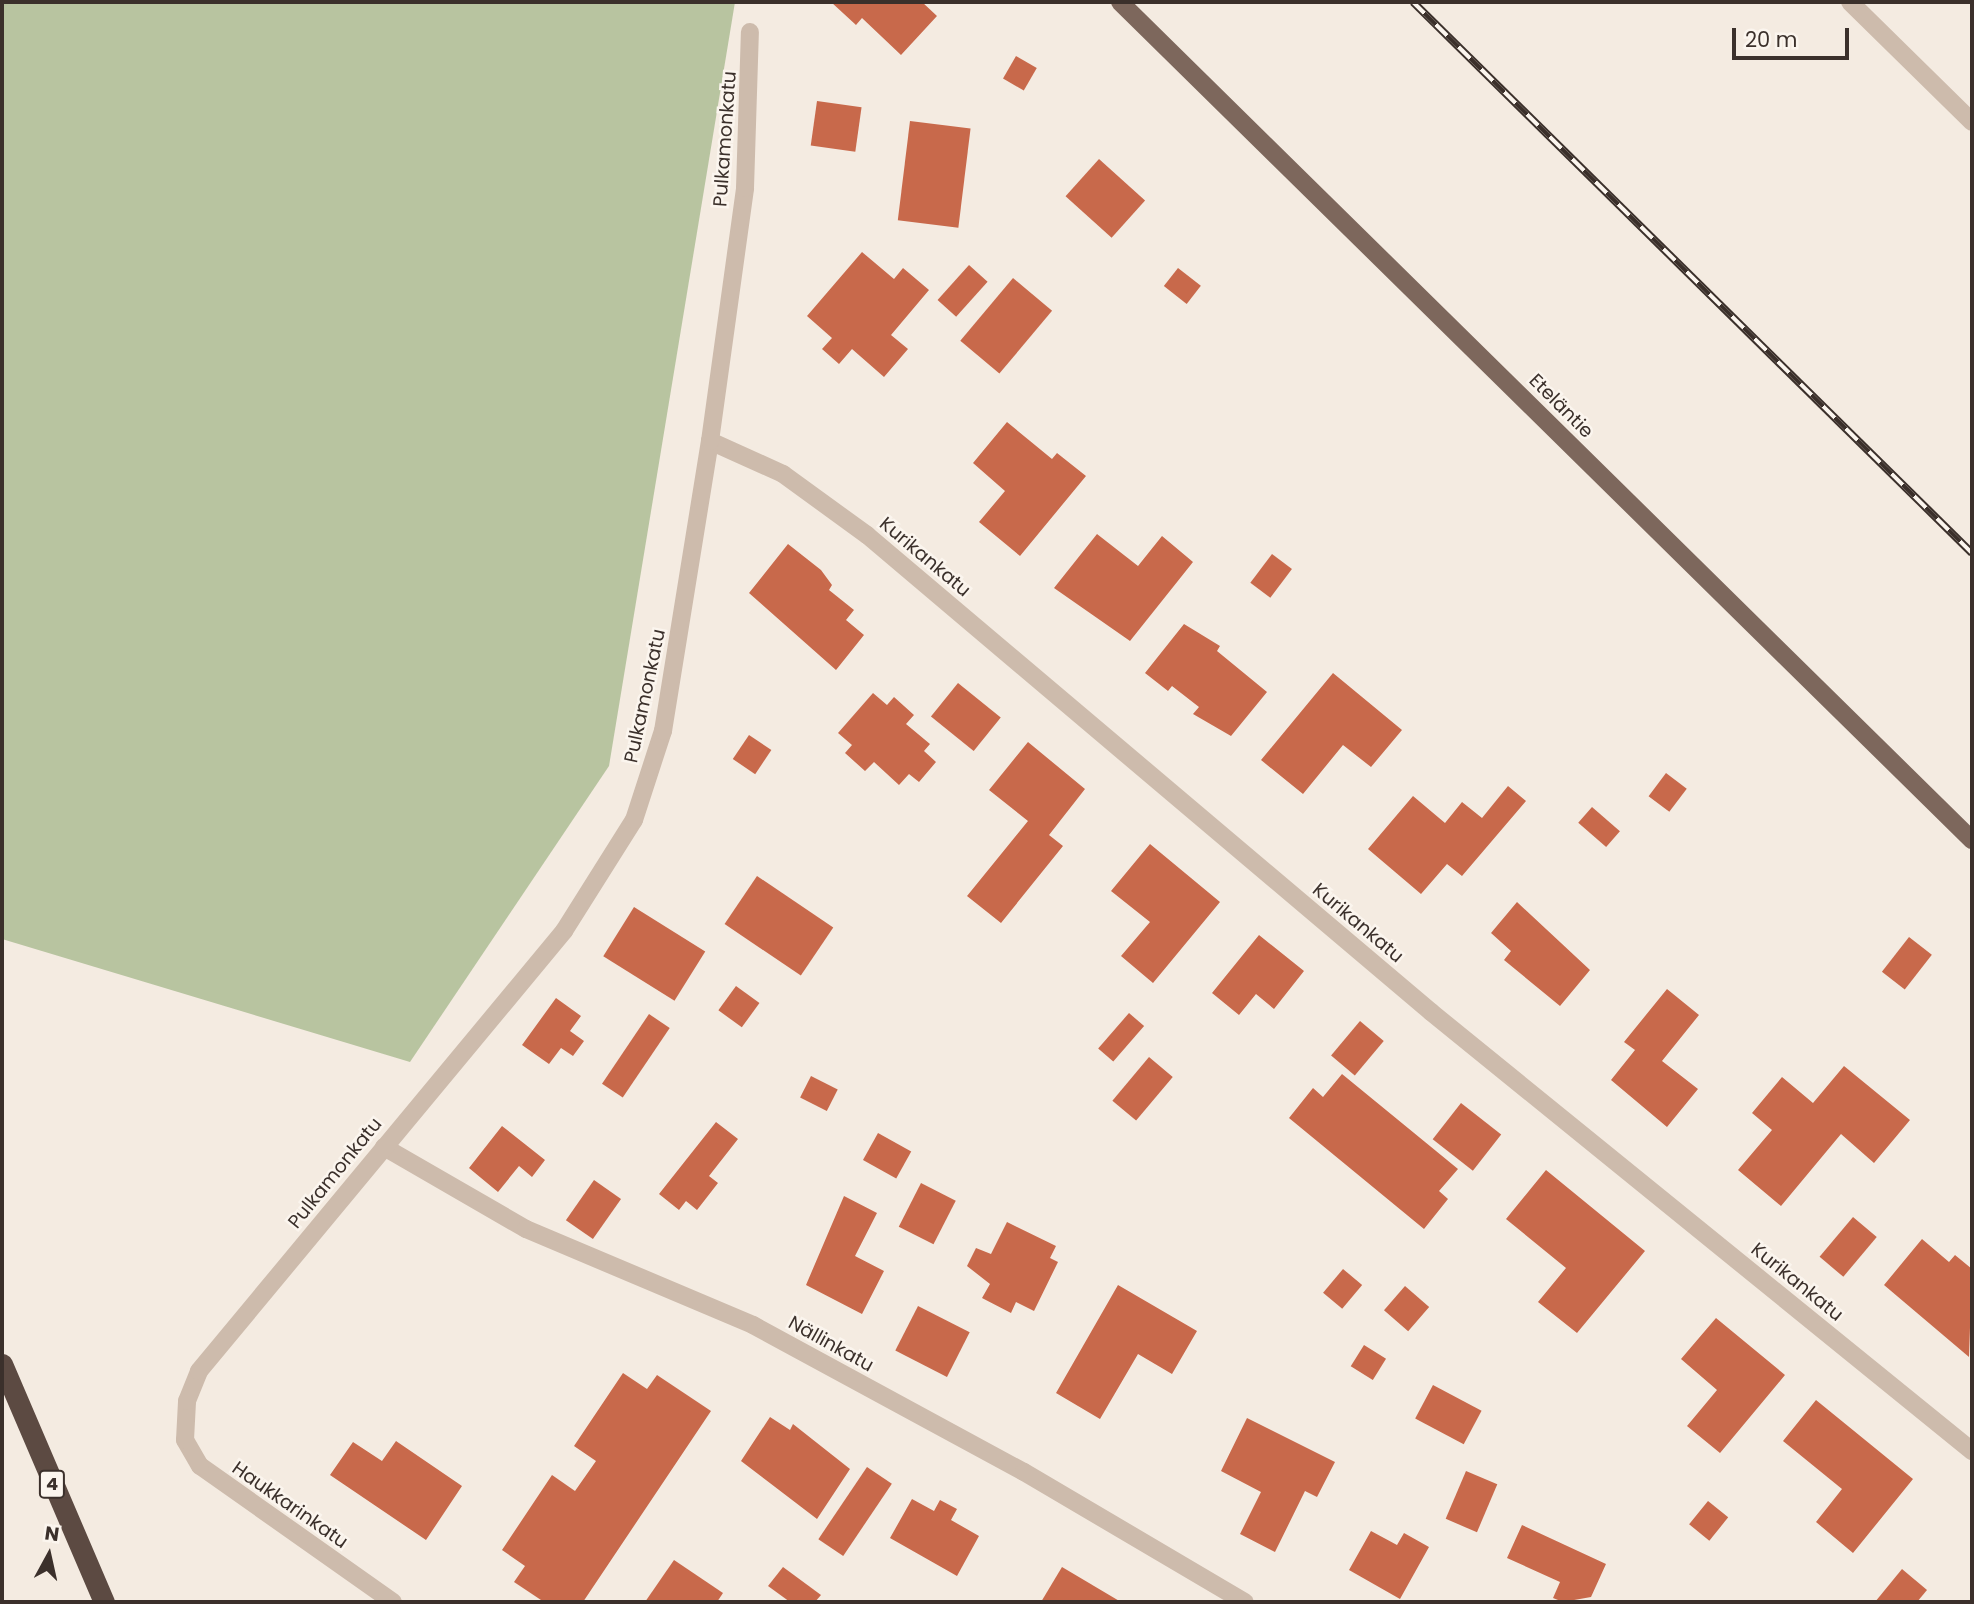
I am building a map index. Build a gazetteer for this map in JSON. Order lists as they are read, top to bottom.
{
  "streets": {
    "highway": ["4"],
    "main road": ["Eteläntie"],
    "street": [
      "Pulkamonkatu",
      "Kurikankatu",
      "Nällinkatu",
      "Haukkarinkatu"
    ]
  },
  "crossings": [
    ["Pulkamonkatu", "Kurikankatu"],
    ["Pulkamonkatu", "Nällinkatu"],
    ["Pulkamonkatu", "Haukkarinkatu"]
  ],
  "scale_bar": "20 m",
  "north": "top"
}
